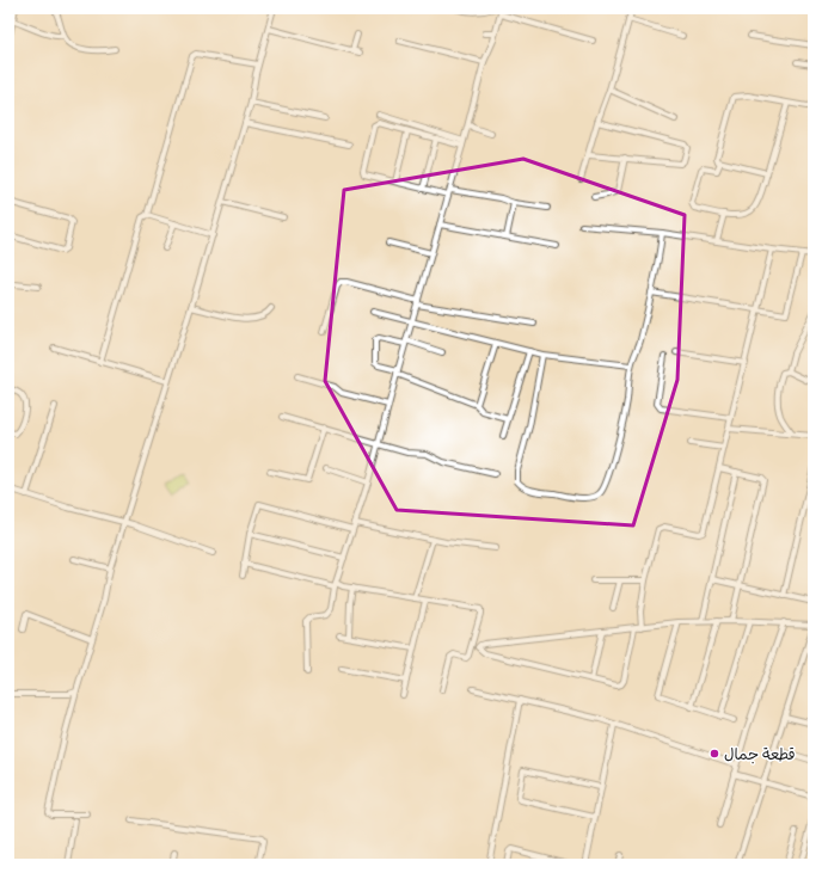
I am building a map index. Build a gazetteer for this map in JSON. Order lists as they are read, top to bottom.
{
  "places": ["قطعة جمال"]
}
